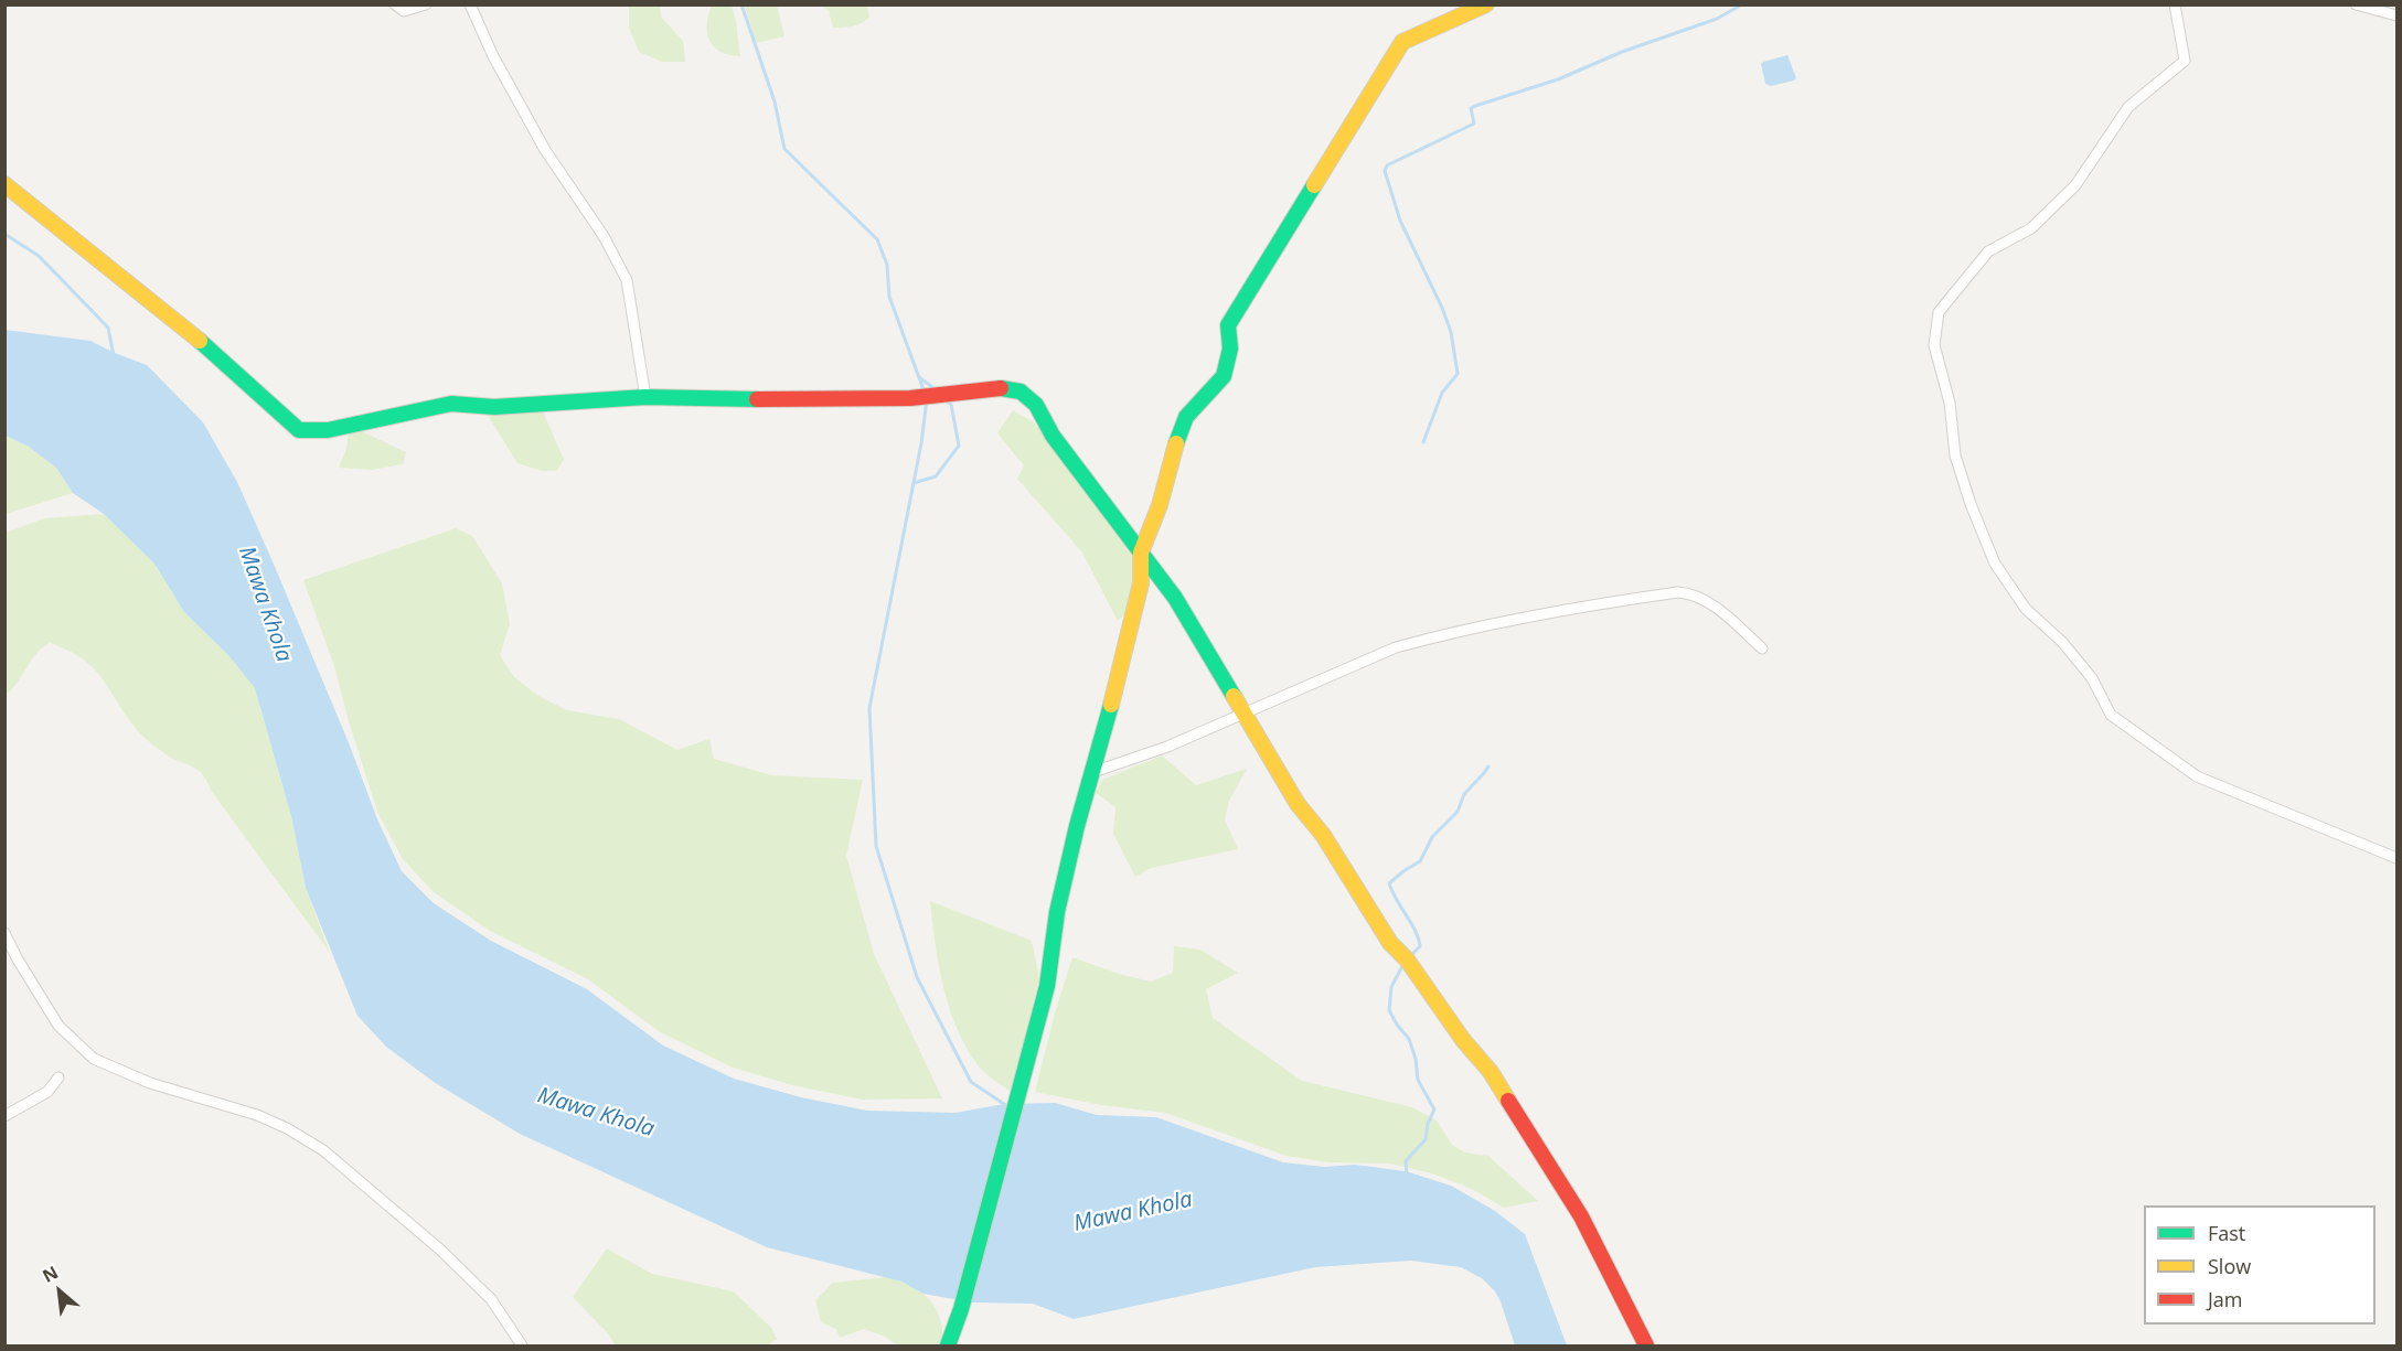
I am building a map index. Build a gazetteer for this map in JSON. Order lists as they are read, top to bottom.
{
  "water": ["Mawa Khola"],
  "legend": ["Fast", "Slow", "Jam"],
  "north": "top left"
}
